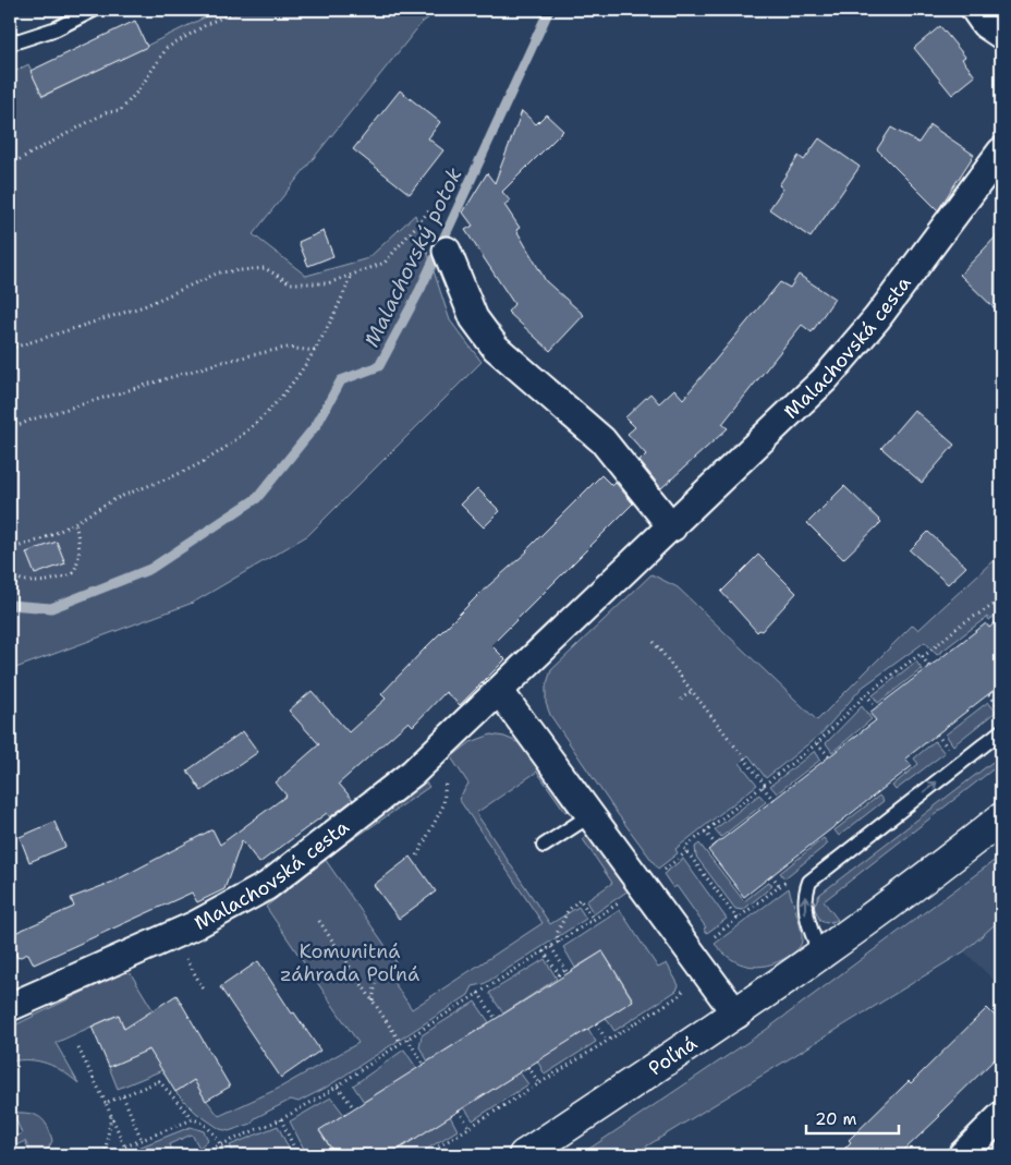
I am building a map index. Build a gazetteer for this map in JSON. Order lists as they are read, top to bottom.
{
  "streets": {
    "street": ["Malachovská cesta", "Poľná"]
  },
  "water": ["Malachovský potok"],
  "parks": ["Komunitná záhrada Poľná"],
  "scale_bar": "20 m"
}
